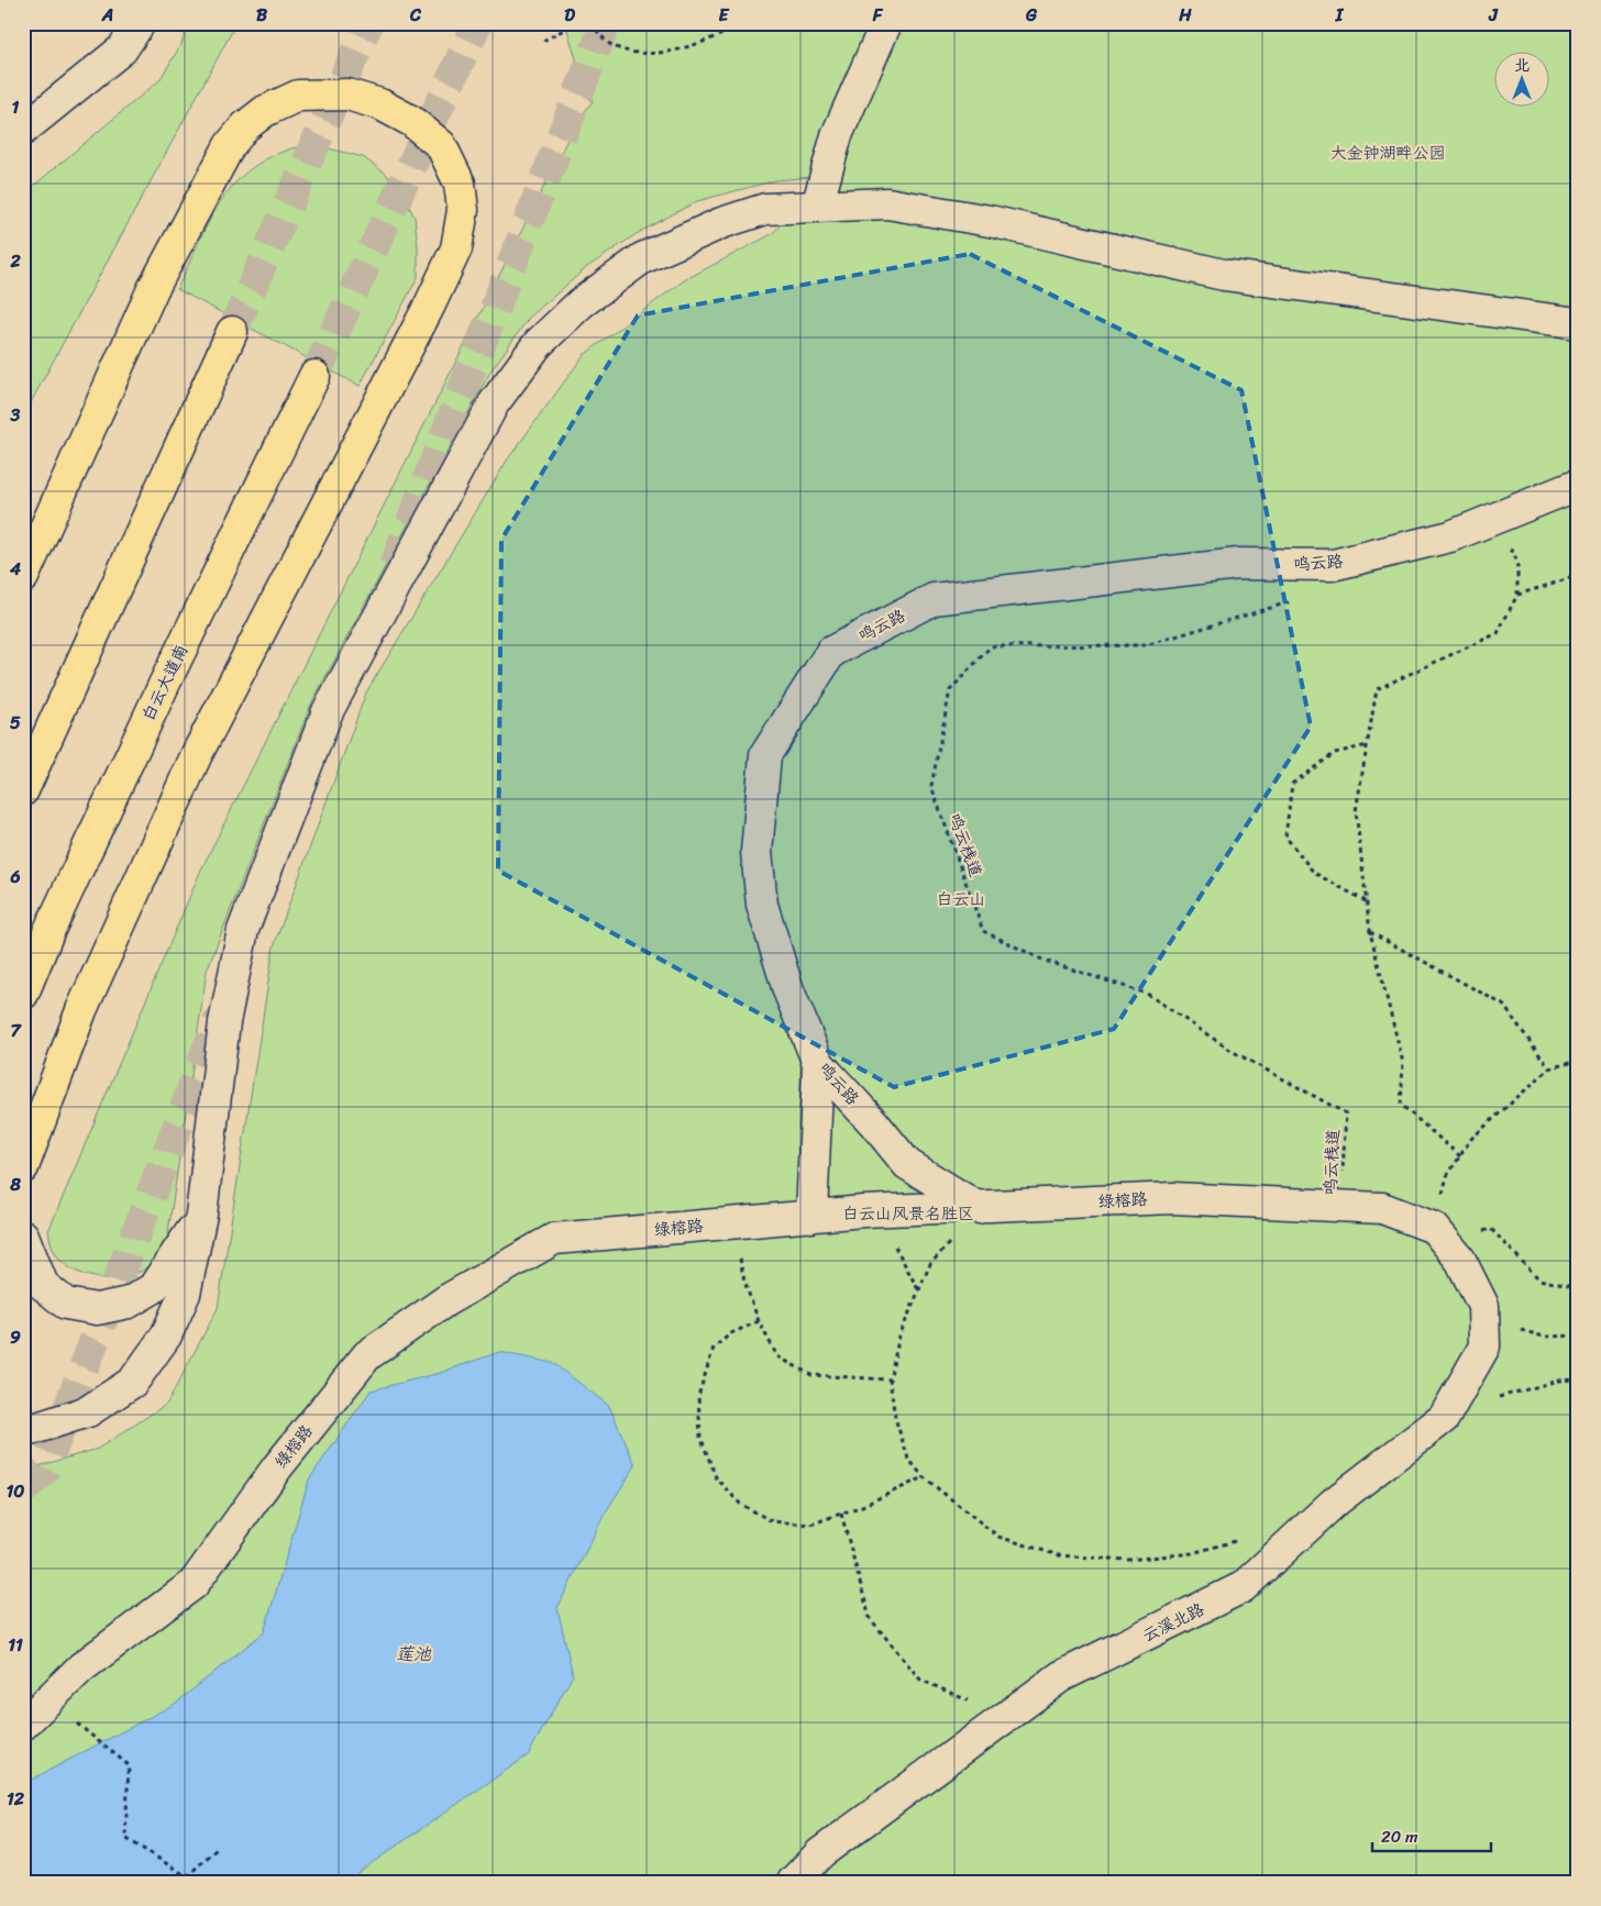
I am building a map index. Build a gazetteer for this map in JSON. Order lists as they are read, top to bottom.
{
  "streets": {
    "highway": ["白云大道南"],
    "street": ["鸣云路", "绿榕路", "云溪北路"],
    "path": ["鸣云栈道"]
  },
  "crossings": [
    ["鸣云路", "鸣云栈道"],
    ["鸣云路", "绿榕路"],
    ["鸣云栈道", "绿榕路"]
  ],
  "water": ["莲池"],
  "parks": ["大金钟湖畔公园", "白云山", "白云山风景名胜区"],
  "scale_bar": "20 m",
  "north": "top",
  "grid": {
    "columns": [
      "A",
      "B",
      "C",
      "D",
      "E",
      "F",
      "G",
      "H",
      "I",
      "J"
    ],
    "rows": [
      "1",
      "2",
      "3",
      "4",
      "5",
      "6",
      "7",
      "8",
      "9",
      "10",
      "11",
      "12"
    ]
  }
}
